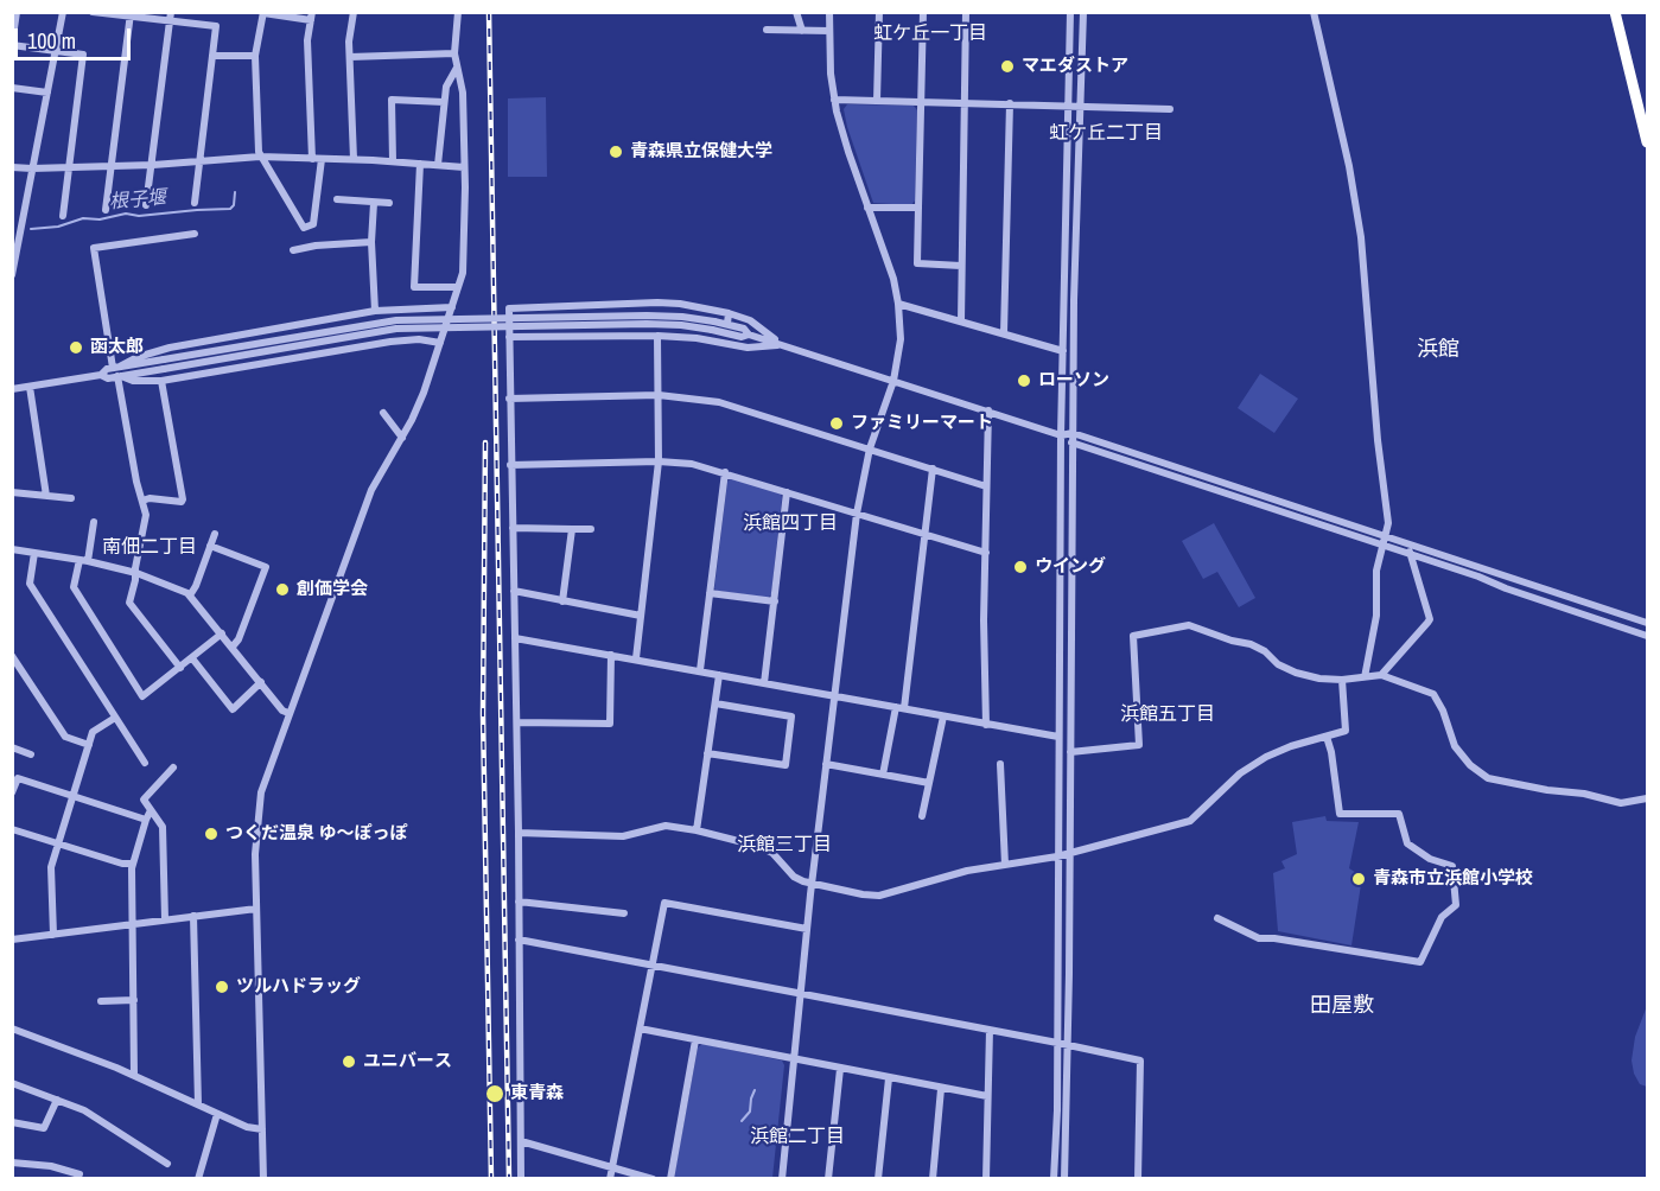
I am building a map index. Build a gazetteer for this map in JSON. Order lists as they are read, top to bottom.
{
  "districts": [
    "虹ケ丘一丁目",
    "虹ケ丘二丁目",
    "浜館",
    "浜館四丁目",
    "南佃二丁目",
    "浜館五丁目",
    "浜館三丁目",
    "田屋敷",
    "浜館二丁目"
  ],
  "water": ["根子堰"],
  "places": [
    "マエダストア",
    "青森県立保健大学",
    "函太郎",
    "ローソン",
    "ファミリーマート",
    "ウイング",
    "創価学会",
    "つくだ温泉 ゆ～ぽっぽ",
    "青森市立浜館小学校",
    "ツルハドラッグ",
    "ユニバース",
    "東青森"
  ],
  "scale_bar": "100 m"
}
